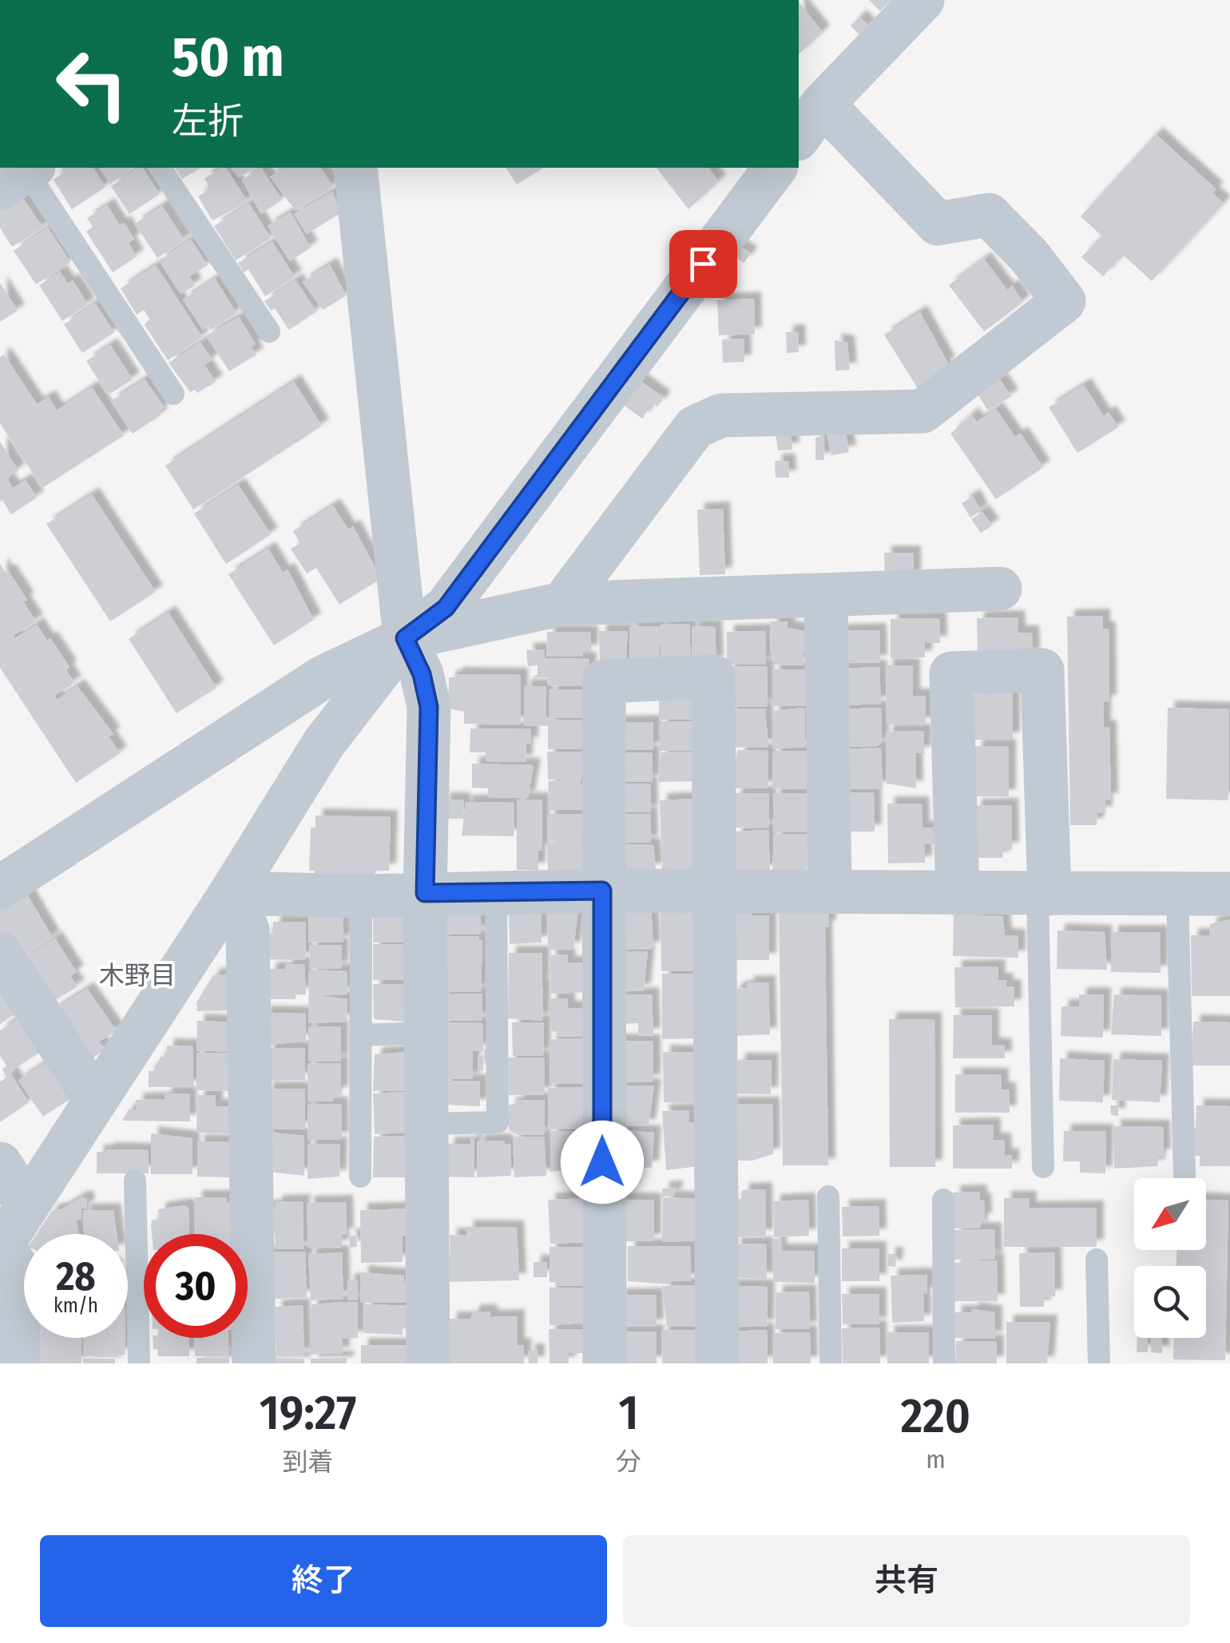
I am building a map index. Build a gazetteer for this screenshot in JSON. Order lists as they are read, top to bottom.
{
  "districts": ["木野目"],
  "north": "bottom left",
  "page": {
    "turn": ["50 m", "左折"],
    "speed": "28 km/h",
    "limit": "30",
    "eta": [
      "19:27",
      "到着",
      "1",
      "分",
      "220",
      "m"
    ],
    "buttons": ["終了", "共有"]
  }
}
